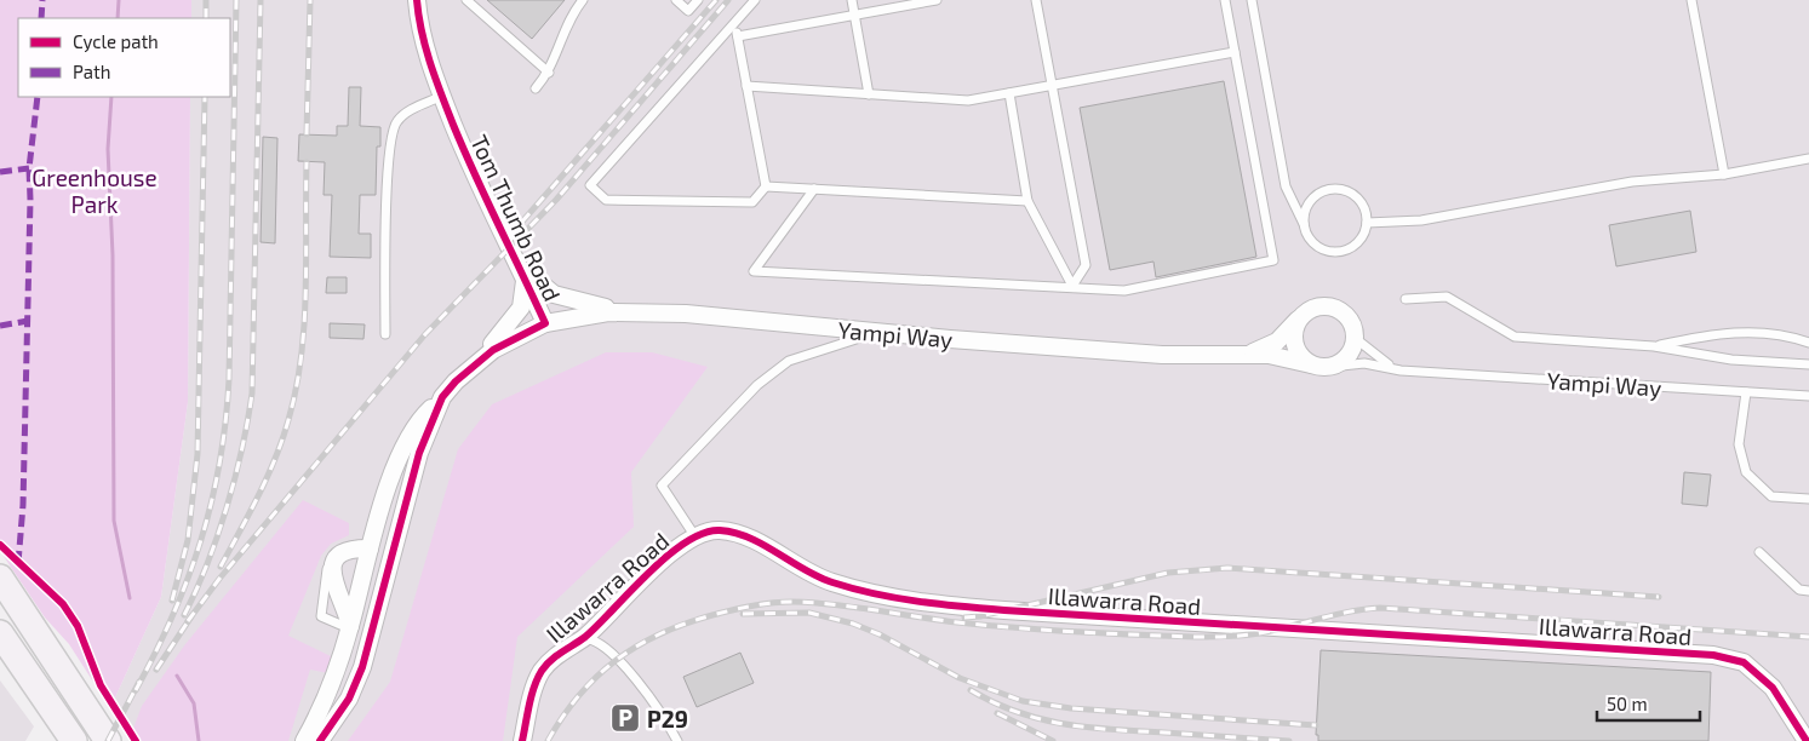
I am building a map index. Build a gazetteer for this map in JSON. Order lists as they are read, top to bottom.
{
  "streets": {
    "street": ["Tom Thumb Road", "Yampi Way", "Illawarra Road"]
  },
  "crossings": [
    ["Tom Thumb Road", "Yampi Way"]
  ],
  "parks": ["Greenhouse Park"],
  "places": {
    "parking": ["P29"]
  },
  "legend": ["Cycle path", "Path"],
  "scale_bar": "50 m"
}
